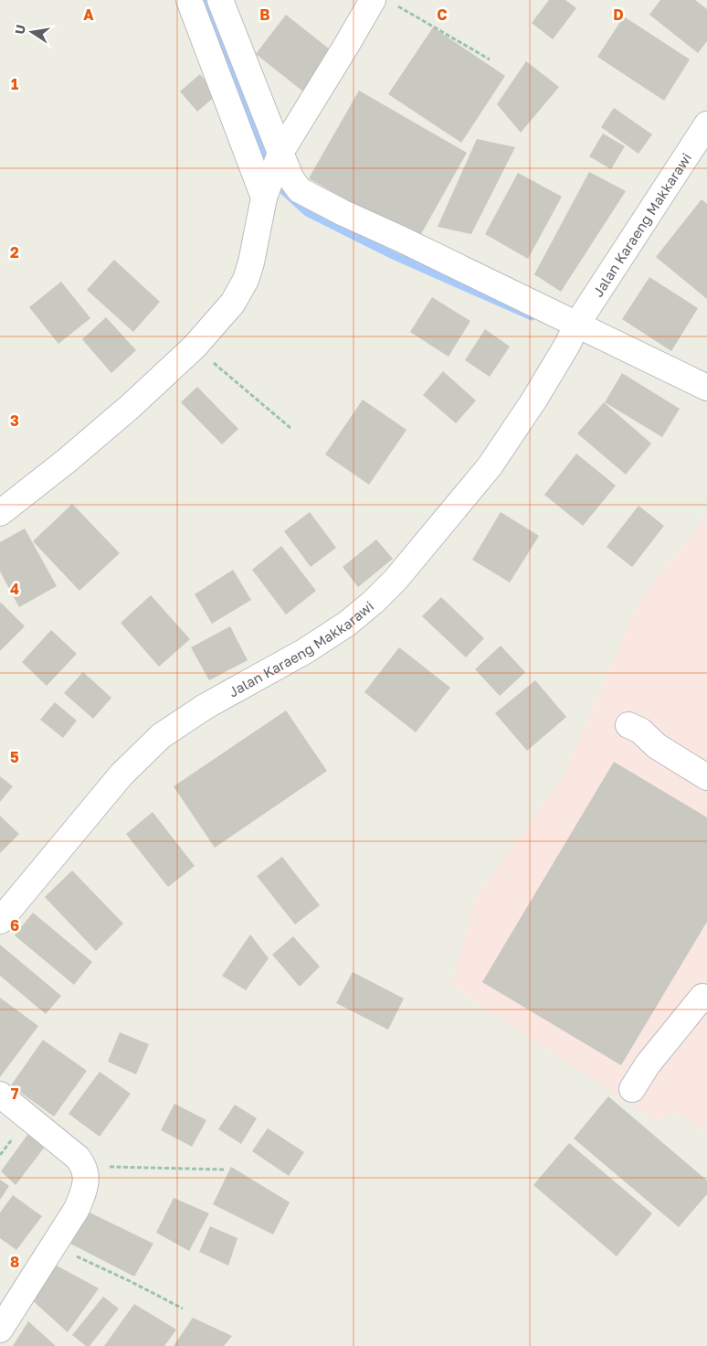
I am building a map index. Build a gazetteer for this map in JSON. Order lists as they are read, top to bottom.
{
  "streets": {
    "street": ["Jalan Karaeng Makkarawi"]
  },
  "north": "left",
  "grid": {
    "columns": [
      "A",
      "B",
      "C",
      "D"
    ],
    "rows": [
      "1",
      "2",
      "3",
      "4",
      "5",
      "6",
      "7",
      "8"
    ]
  }
}
